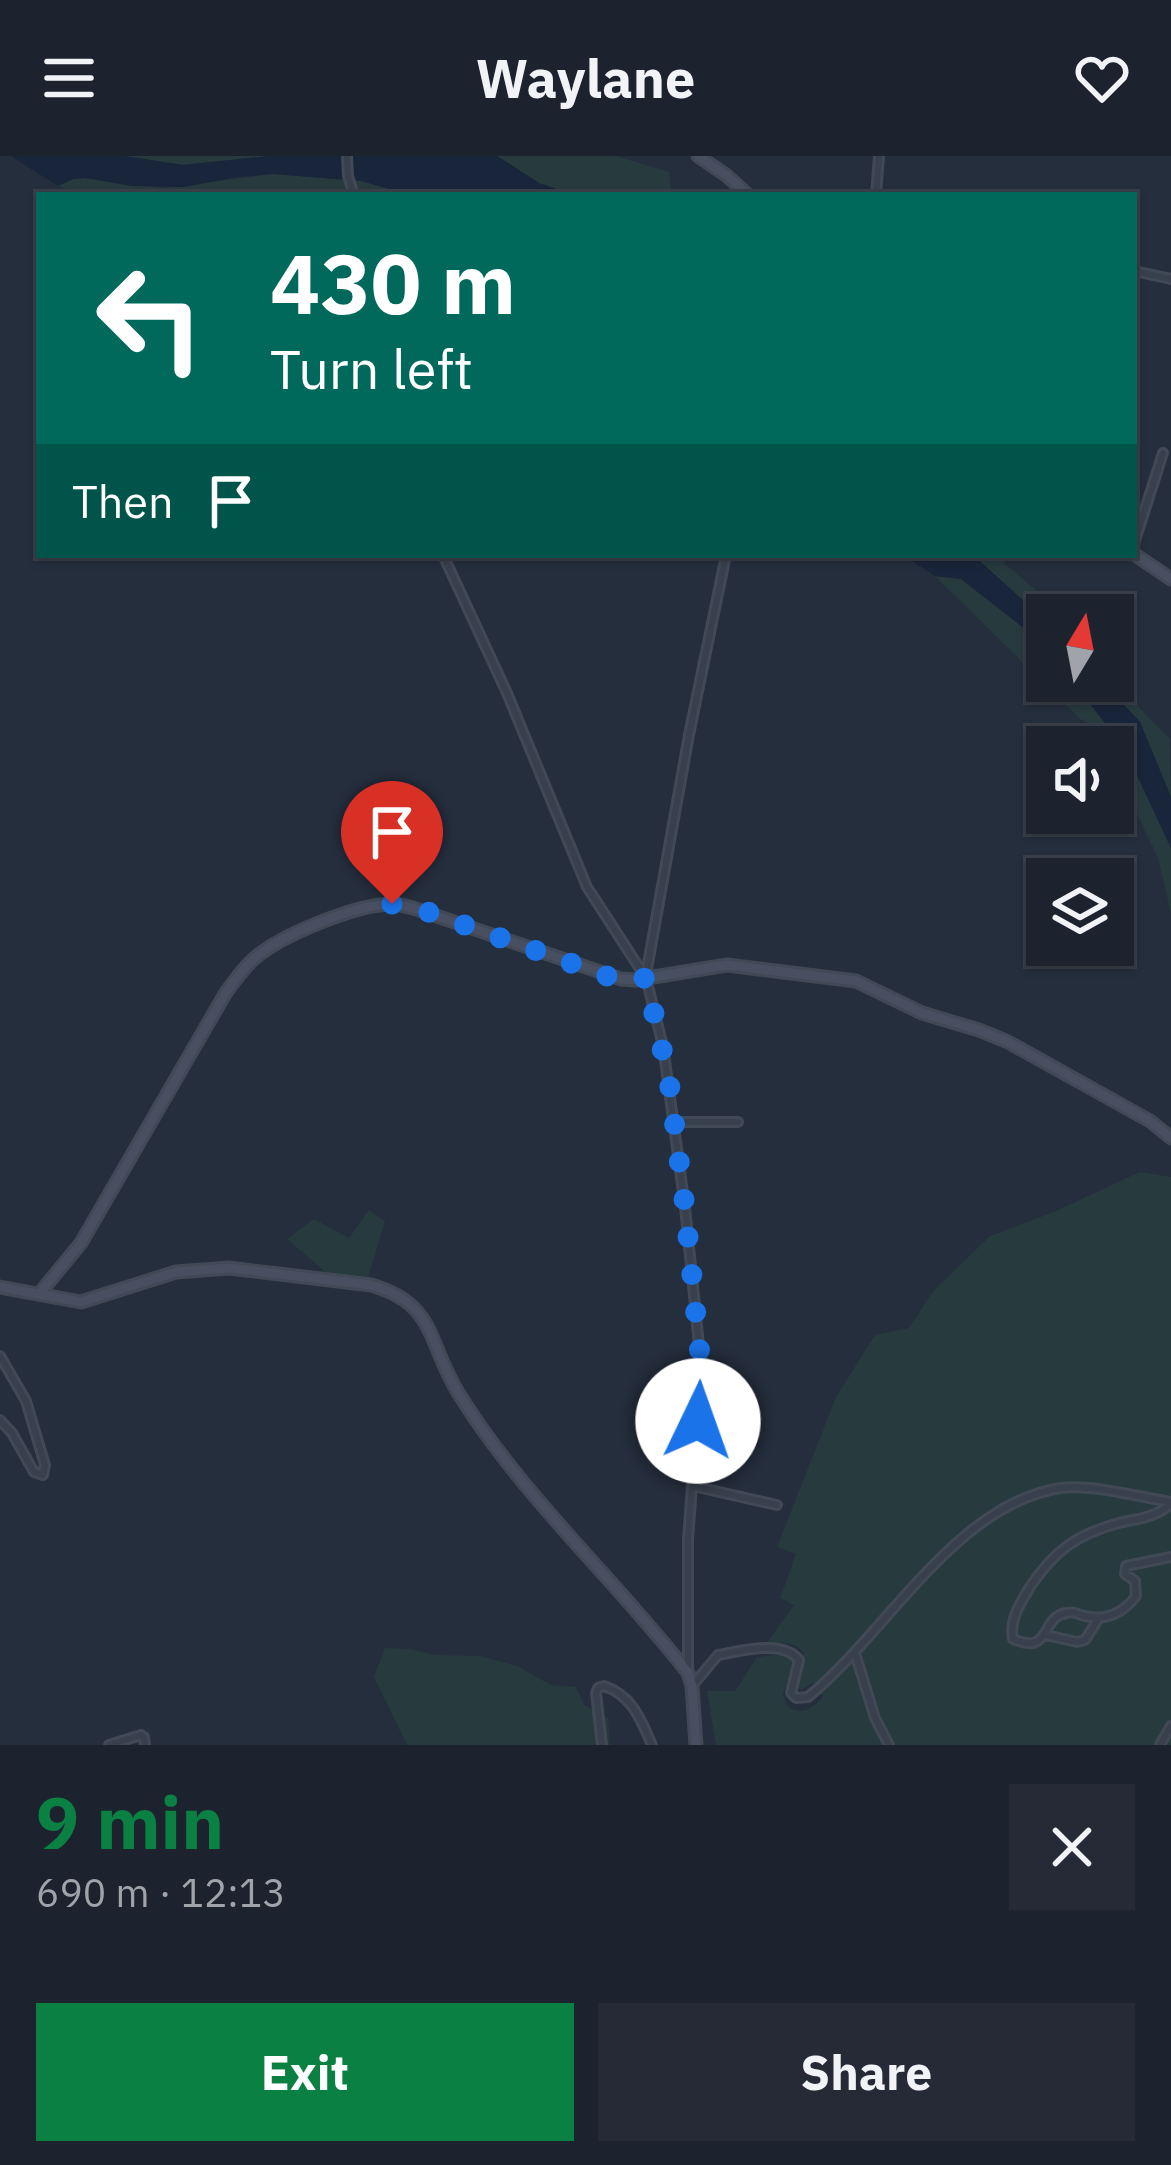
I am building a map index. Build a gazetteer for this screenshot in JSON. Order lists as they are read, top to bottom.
{
  "north": "top",
  "page": {
    "header": "Waylane",
    "turn": ["430 m", "Turn left"],
    "then": "Then",
    "heading": ["9 min", "690 m · 12:13"],
    "buttons": ["Exit", "Share"]
  }
}
